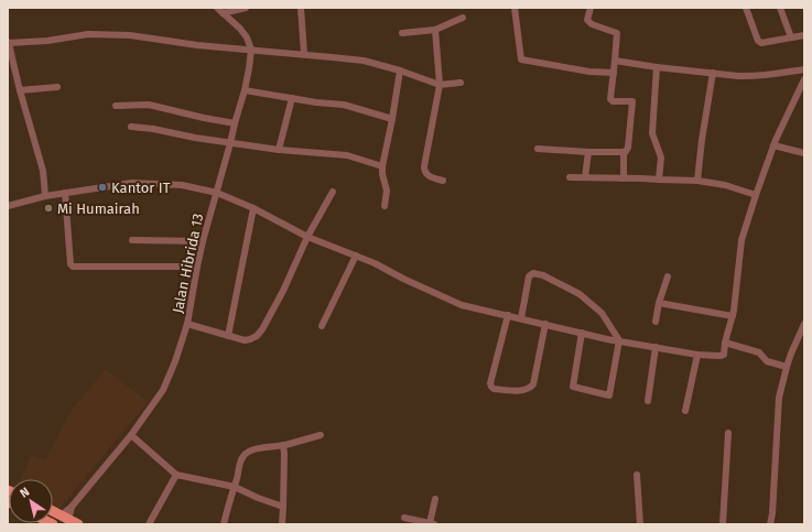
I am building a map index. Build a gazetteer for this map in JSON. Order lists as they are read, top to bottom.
{
  "streets": {
    "street": ["Jalan Hibrida 13"]
  },
  "places": ["Kantor IT", "Mi Humairah"],
  "north": "top left"
}
